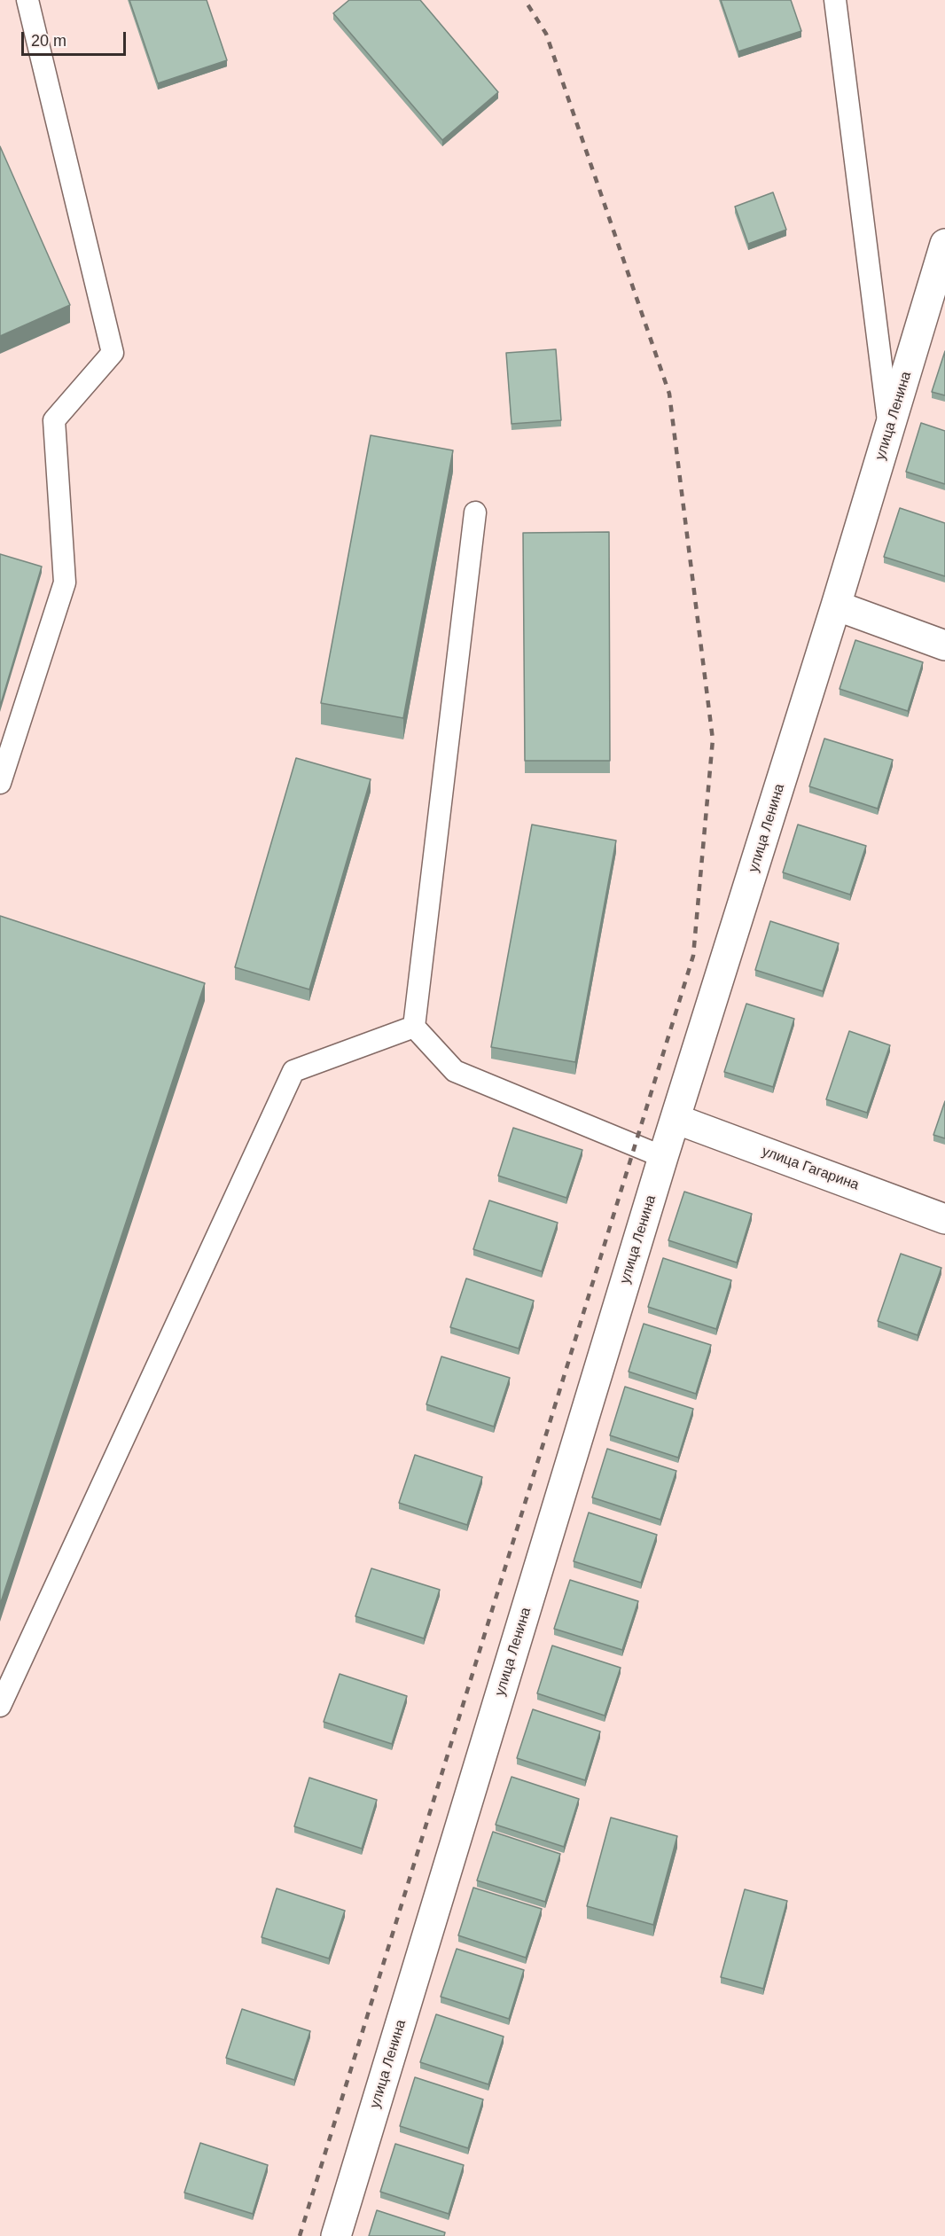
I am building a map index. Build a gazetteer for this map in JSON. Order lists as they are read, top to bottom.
{
  "streets": {
    "street": ["улица Ленина", "улица Гагарина"]
  },
  "crossings": [
    ["улица Ленина", "улица Гагарина"]
  ],
  "scale_bar": "20 m"
}
